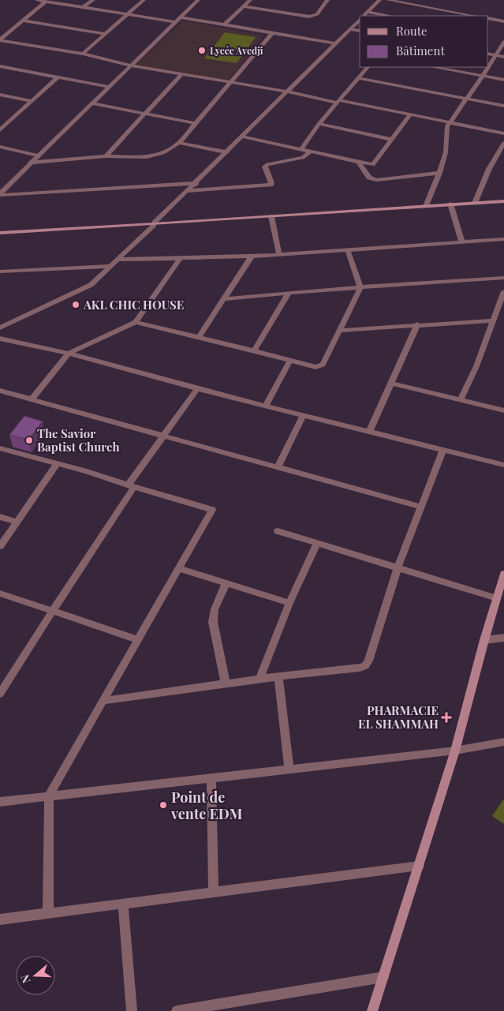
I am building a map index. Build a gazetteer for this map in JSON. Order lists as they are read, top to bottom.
{
  "places": {
    "other": [
      "Lycée Avedji",
      "AKL CHIC HOUSE",
      "The Savior Baptist Church",
      "Point de vente EDM"
    ],
    "health": ["PHARMACIE EL SHAMMAH"]
  },
  "legend": ["Route", "Bâtiment"],
  "north": "left"
}
